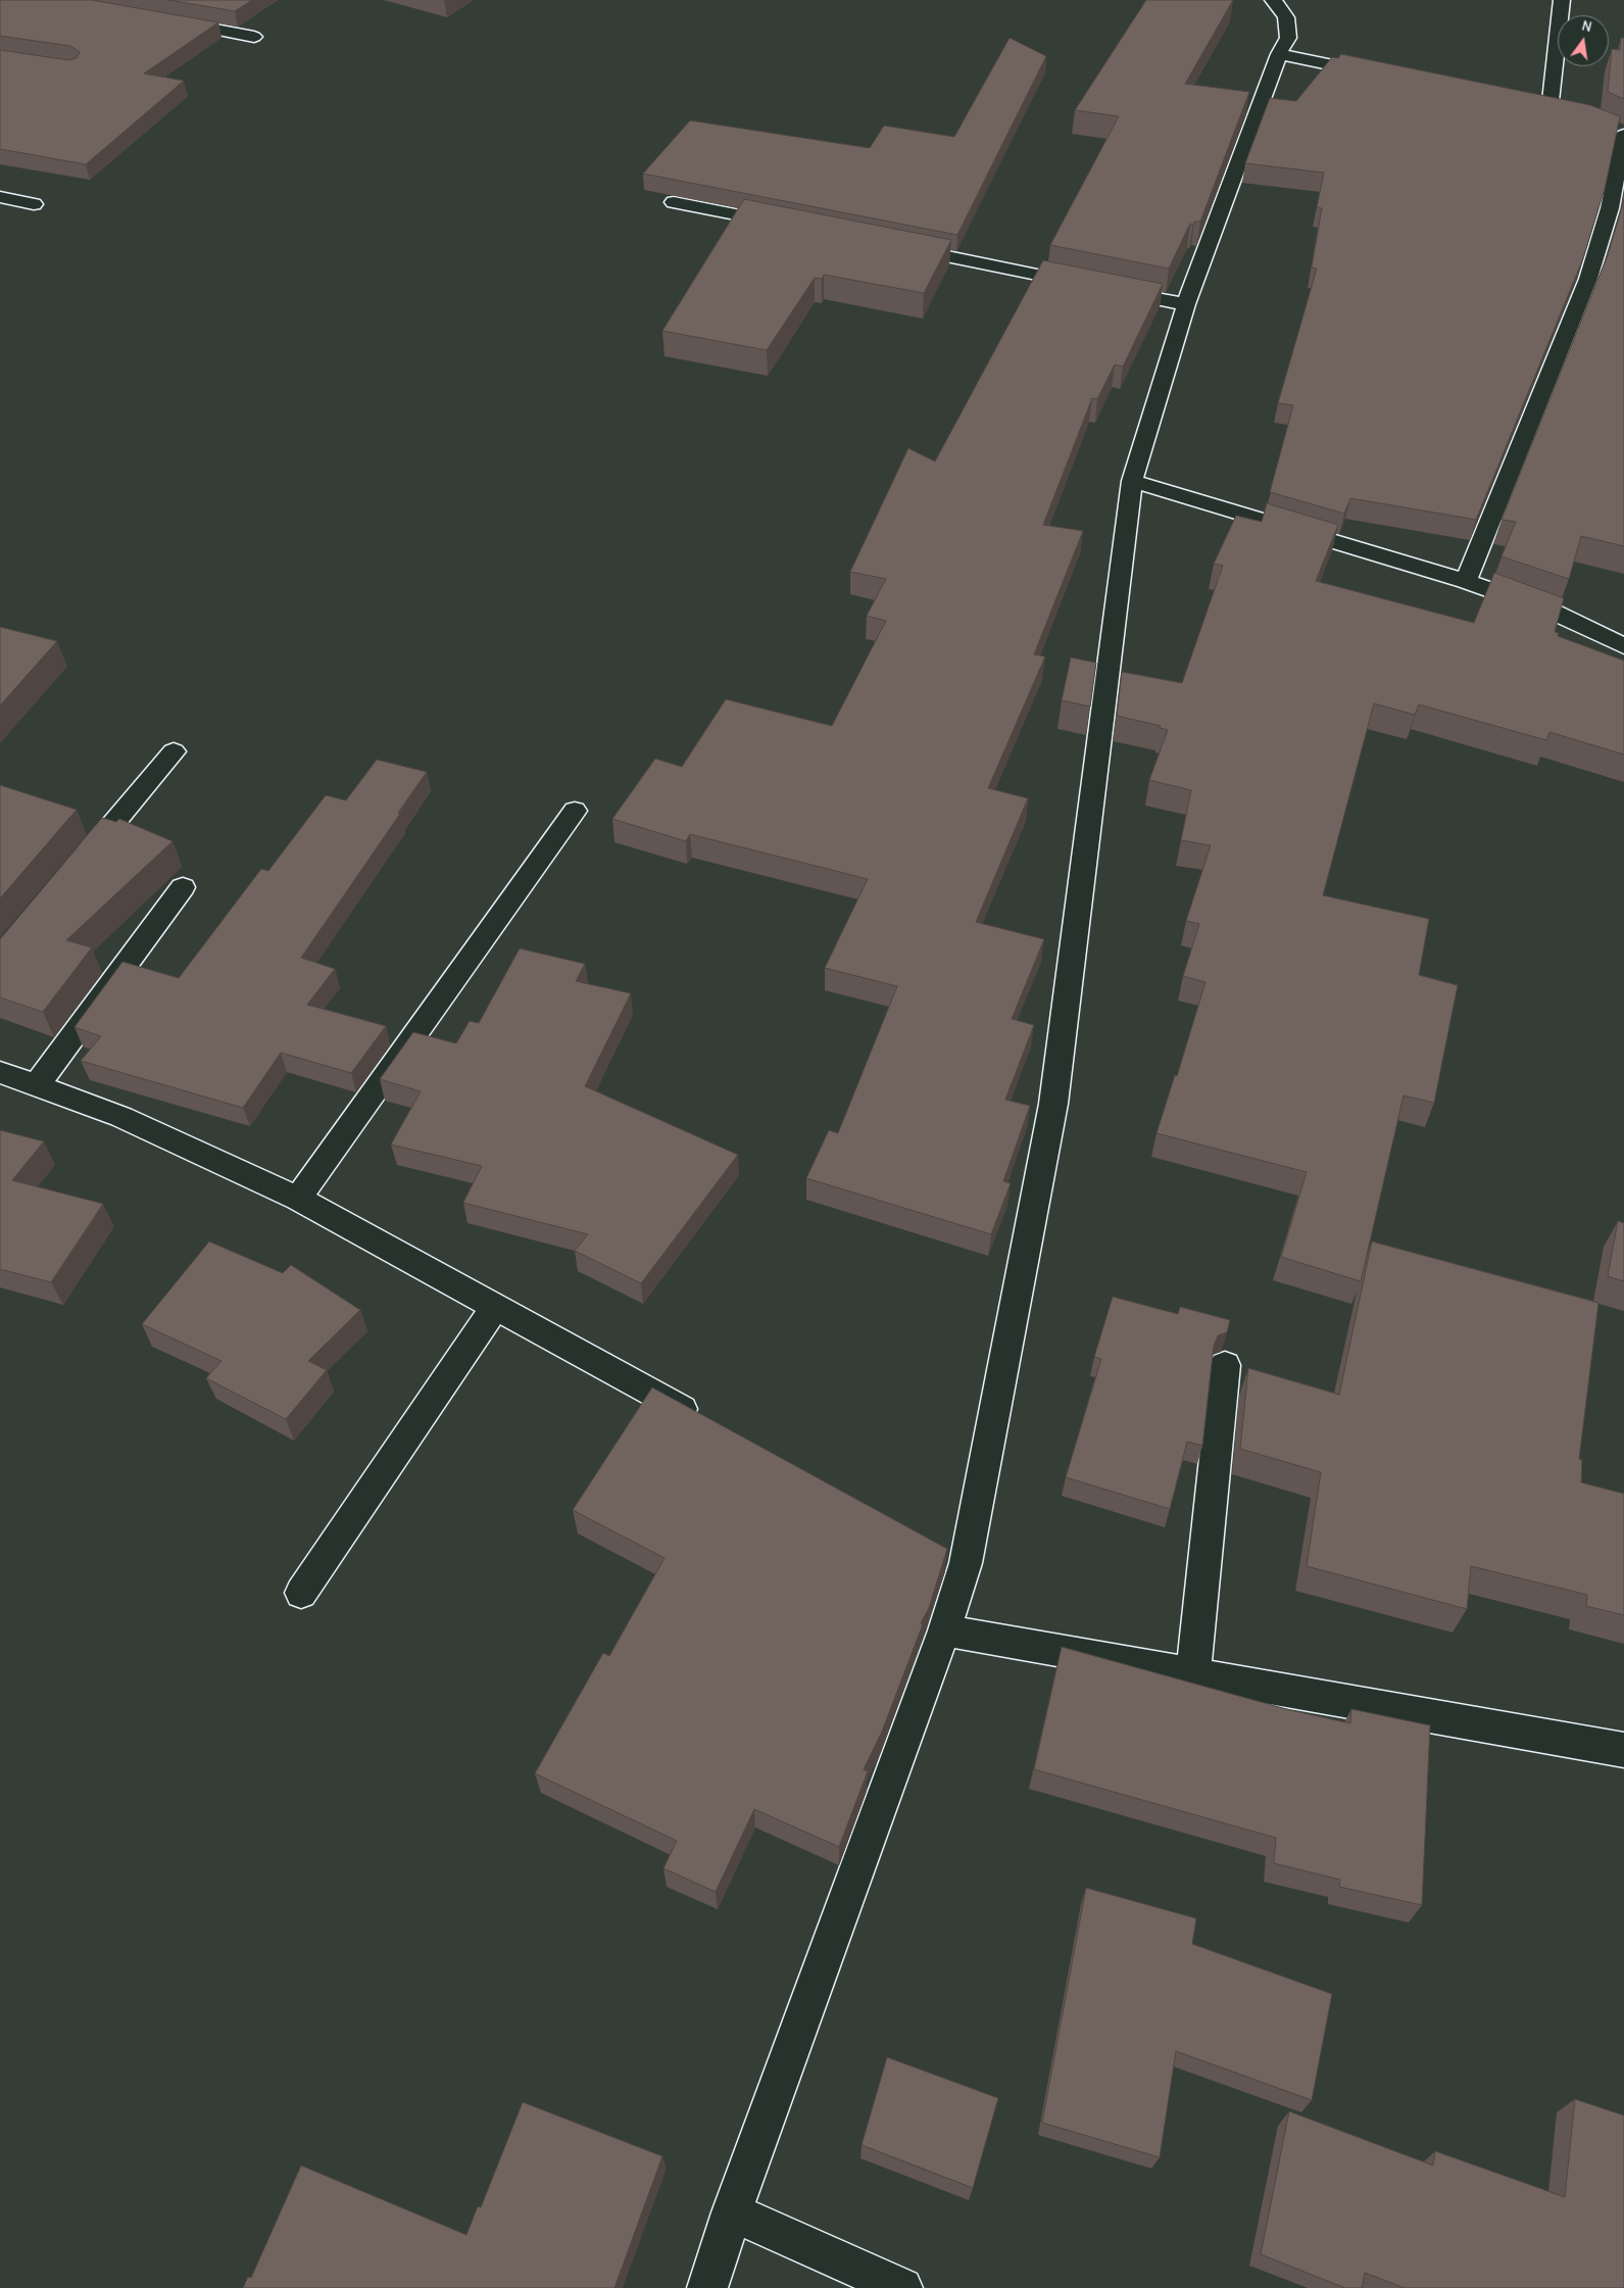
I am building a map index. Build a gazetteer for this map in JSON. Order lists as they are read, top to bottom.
{
  "north": "top"
}
